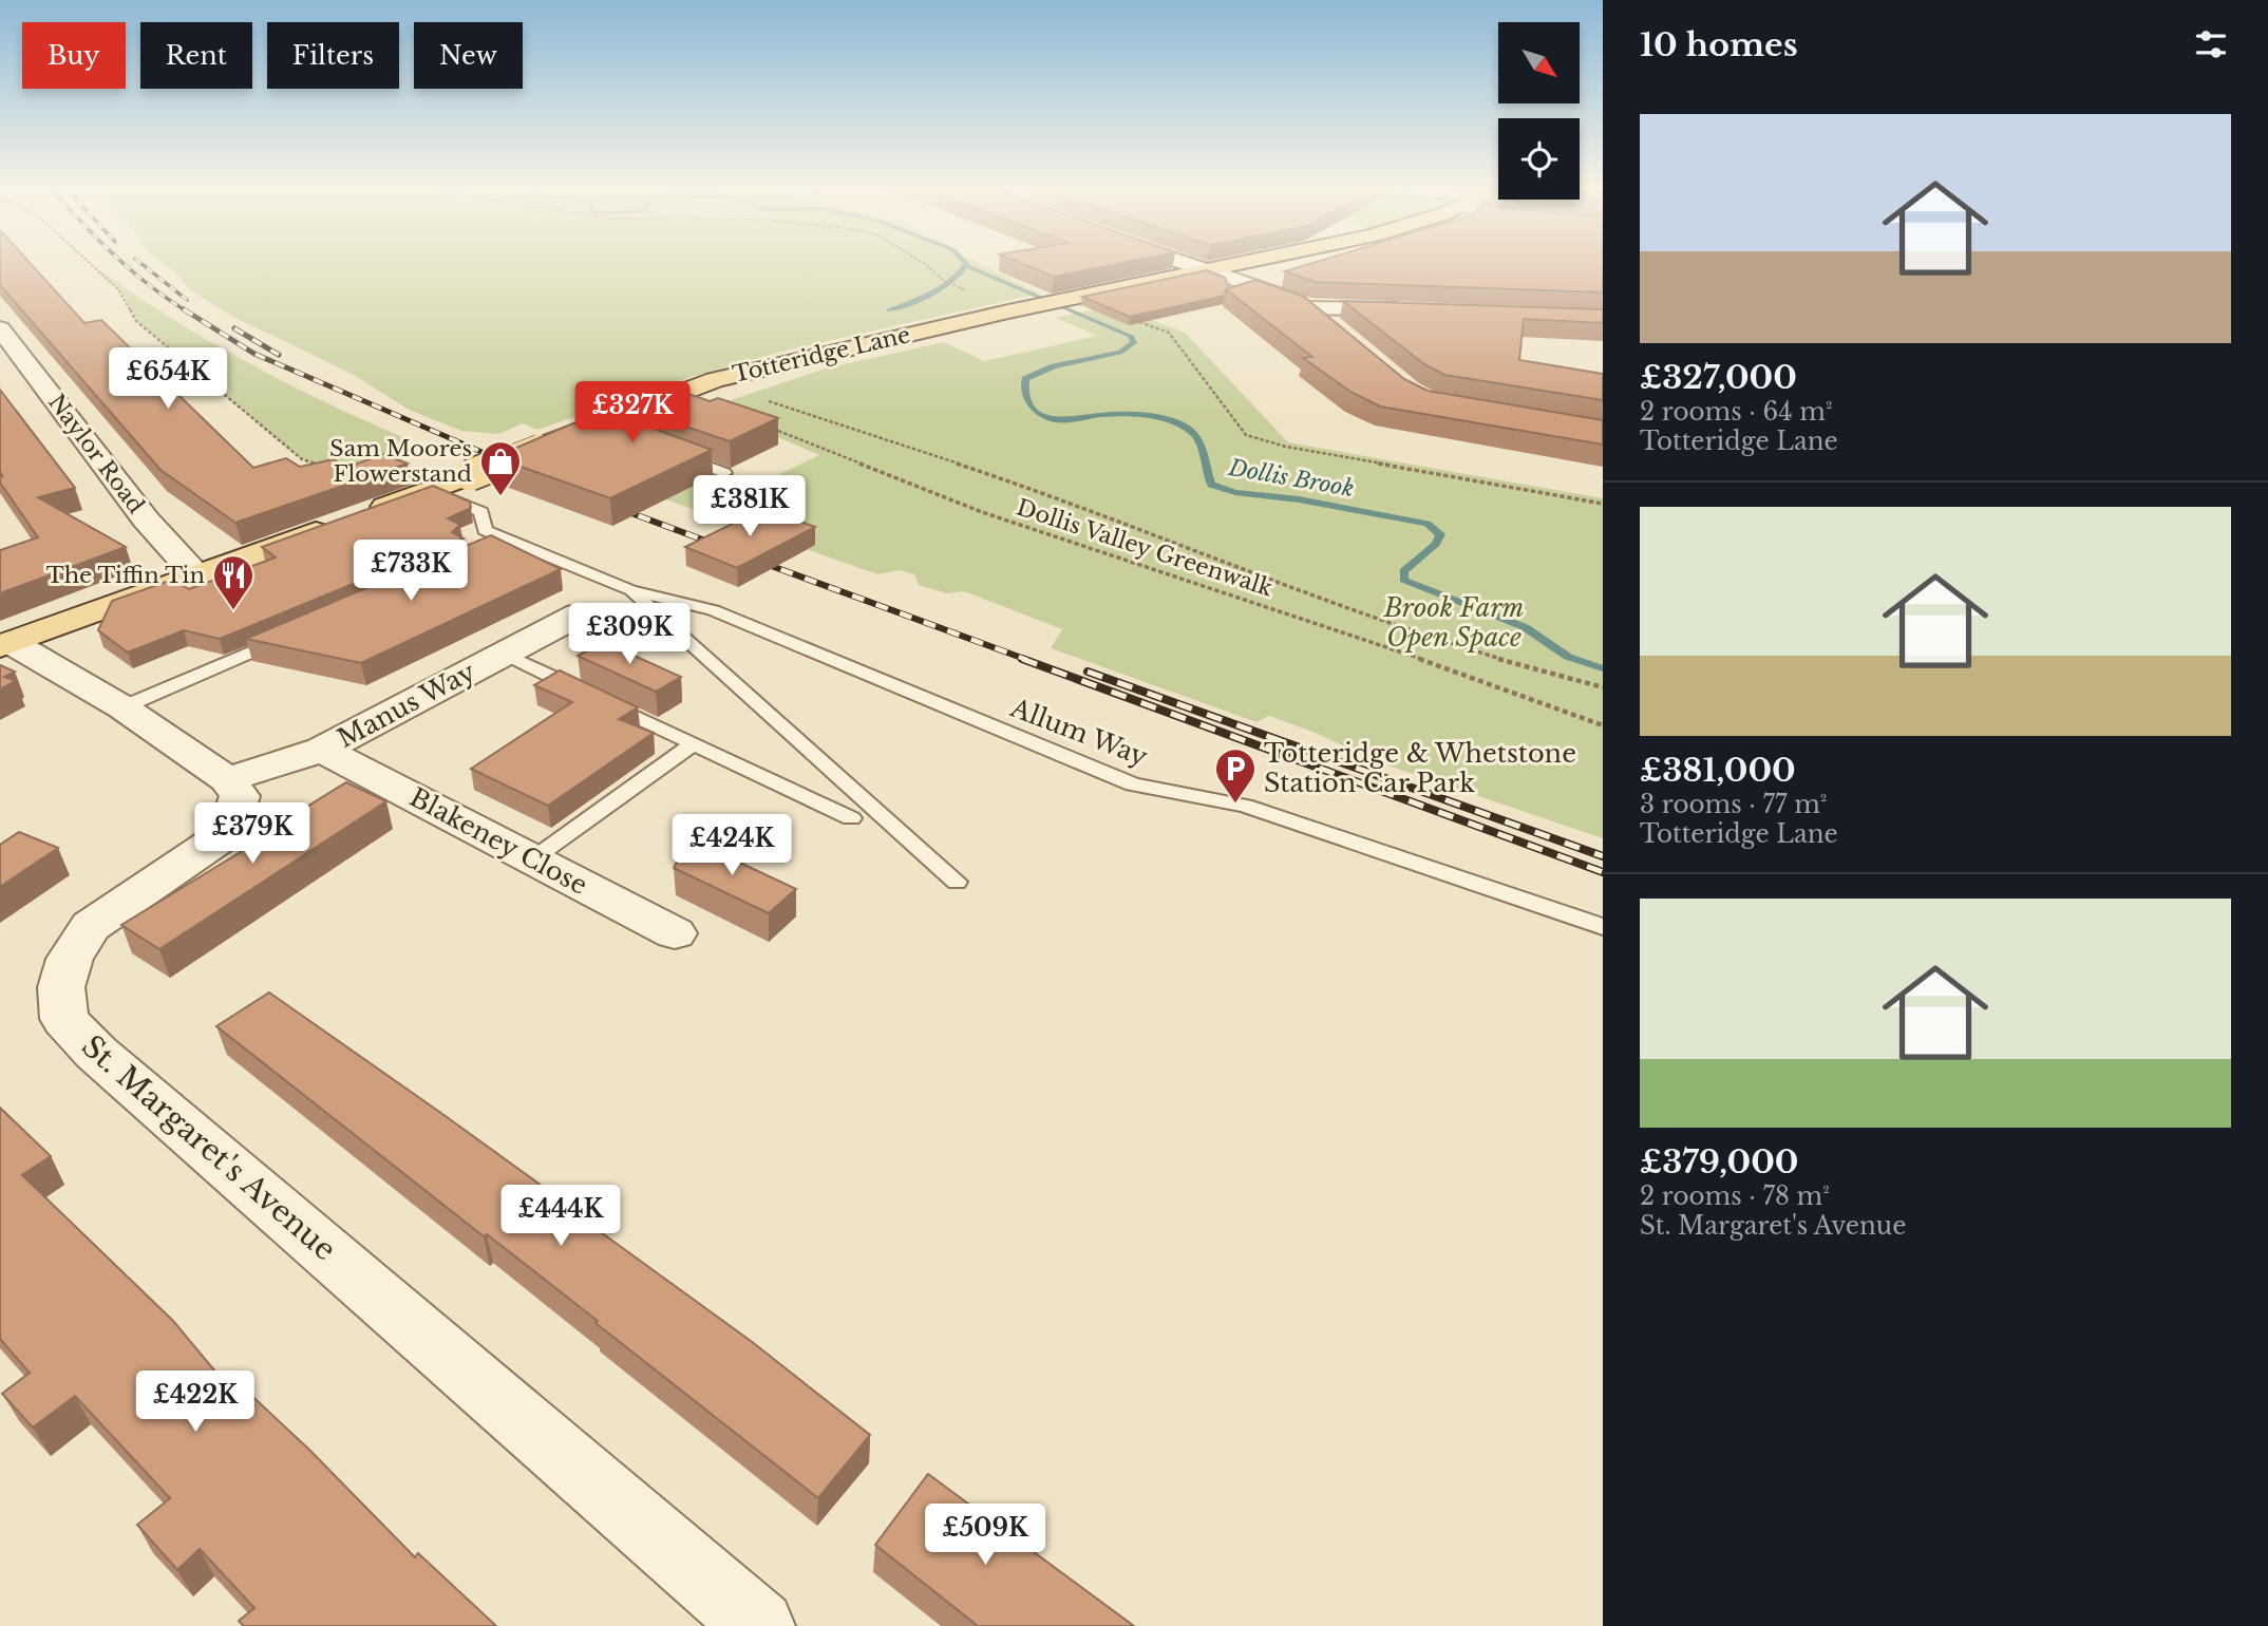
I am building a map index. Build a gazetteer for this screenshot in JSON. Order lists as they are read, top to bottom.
{
  "streets": {
    "main road": ["Totteridge Lane"],
    "street": [
      "Naylor Road",
      "Manus Way",
      "Blakeney Close",
      "St. Margaret's Avenue"
    ],
    "lane": ["Allum Way"],
    "path": ["Dollis Valley Greenwalk"]
  },
  "crossings": [
    ["Totteridge Lane", "Naylor Road"],
    ["Totteridge Lane", "Allum Way"],
    ["Manus Way", "Blakeney Close"],
    ["Manus Way", "St. Margaret's Avenue"]
  ],
  "water": ["Dollis Brook"],
  "parks": ["Brook Farm Open Space"],
  "places": {
    "shop": ["Sam Moores Flowerstand"],
    "restaurant": ["The Tiffin Tin"],
    "parking": ["Totteridge & Whetstone Station Car Park"]
  },
  "north": "bottom right",
  "page": {
    "heading": "10 homes",
    "chip": [
      "Buy",
      "Rent",
      "Filters",
      "New"
    ],
    "list": [
      {
        "name": "£327,000",
        "note": "2 rooms · 64 m² · Totteridge Lane"
      },
      {
        "name": "£381,000",
        "note": "3 rooms · 77 m² · Totteridge Lane"
      },
      {
        "name": "£379,000",
        "note": "2 rooms · 78 m² · St. Margaret's Avenue"
      }
    ],
    "price": [
      "£654K",
      "£327K",
      "£381K",
      "£733K",
      "£309K",
      "£379K",
      "£424K",
      "£444K",
      "£422K",
      "£509K"
    ]
  }
}
